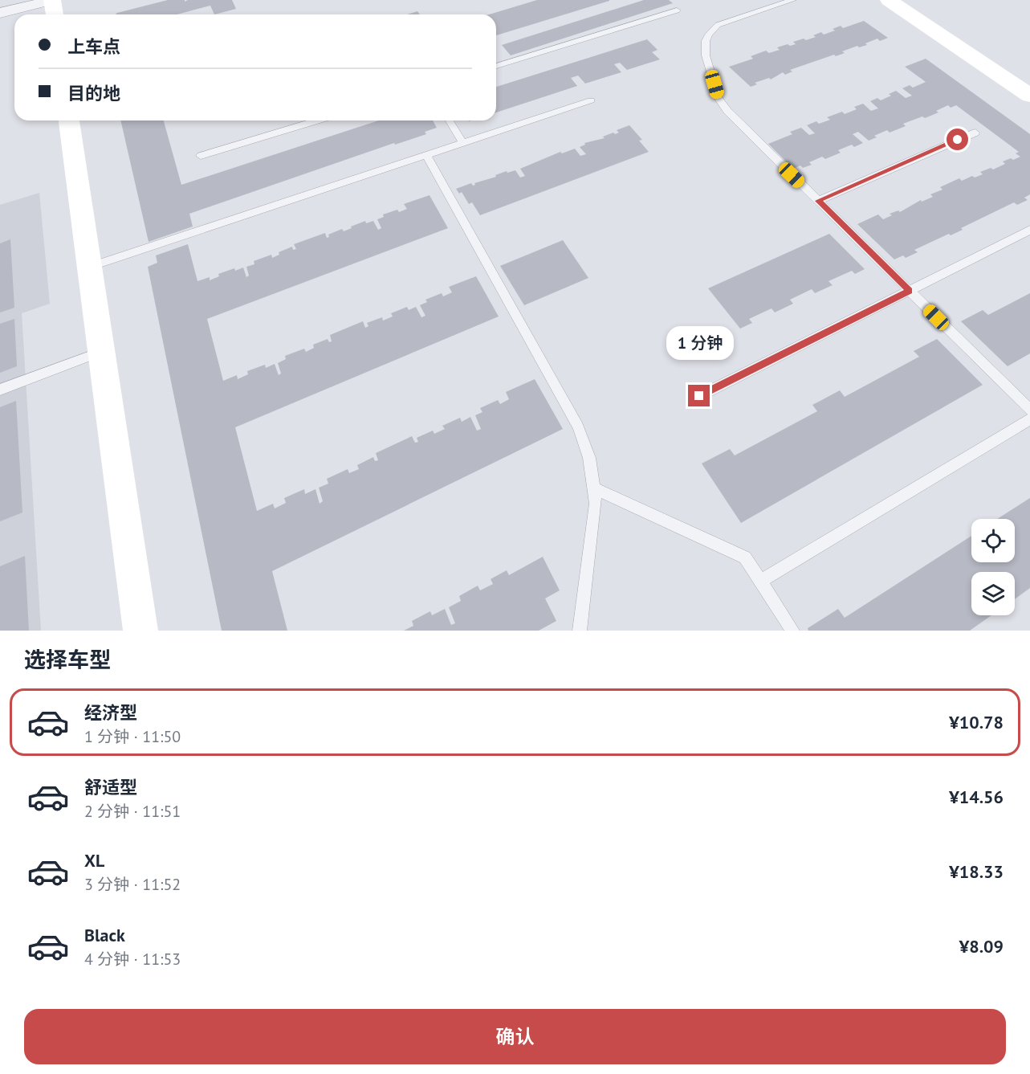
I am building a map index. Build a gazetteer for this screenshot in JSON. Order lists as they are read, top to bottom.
{
  "page": {
    "banner": ["上车点", "目的地"],
    "bubble": "1 分钟",
    "heading": "选择车型",
    "list": [
      {
        "name": "经济型",
        "note": "1 分钟 · 11:50",
        "value": "¥10.78"
      },
      {
        "name": "舒适型",
        "note": "2 分钟 · 11:51",
        "value": "¥14.56"
      },
      {
        "name": "XL",
        "note": "3 分钟 · 11:52",
        "value": "¥18.33"
      },
      {
        "name": "Black",
        "note": "4 分钟 · 11:53",
        "value": "¥8.09"
      }
    ],
    "buttons": "确认"
  }
}
